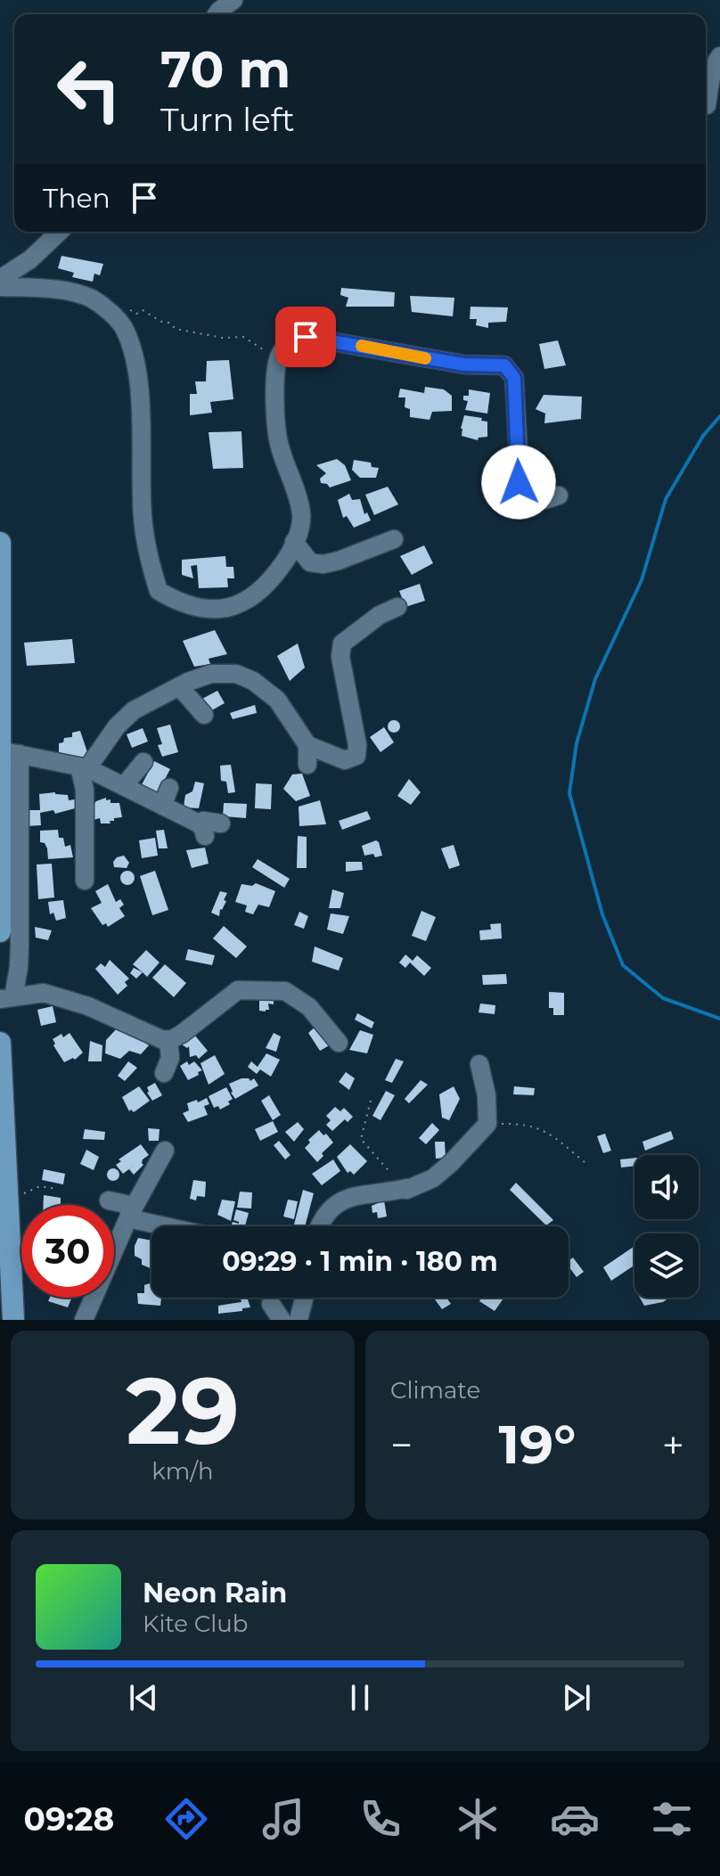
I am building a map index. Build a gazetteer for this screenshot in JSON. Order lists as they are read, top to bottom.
{
  "page": {
    "turn": ["70 m", "Turn left"],
    "then": "Then",
    "limit": "30",
    "trip": "09:29 · 1 min · 180 m",
    "tile": [
      ["29", "km/h"],
      "Climate"
    ],
    "heat": ["−", "19°", "+"],
    "song": ["Neon Rain", "Kite Club"],
    "tabs": "09:28"
  }
}
